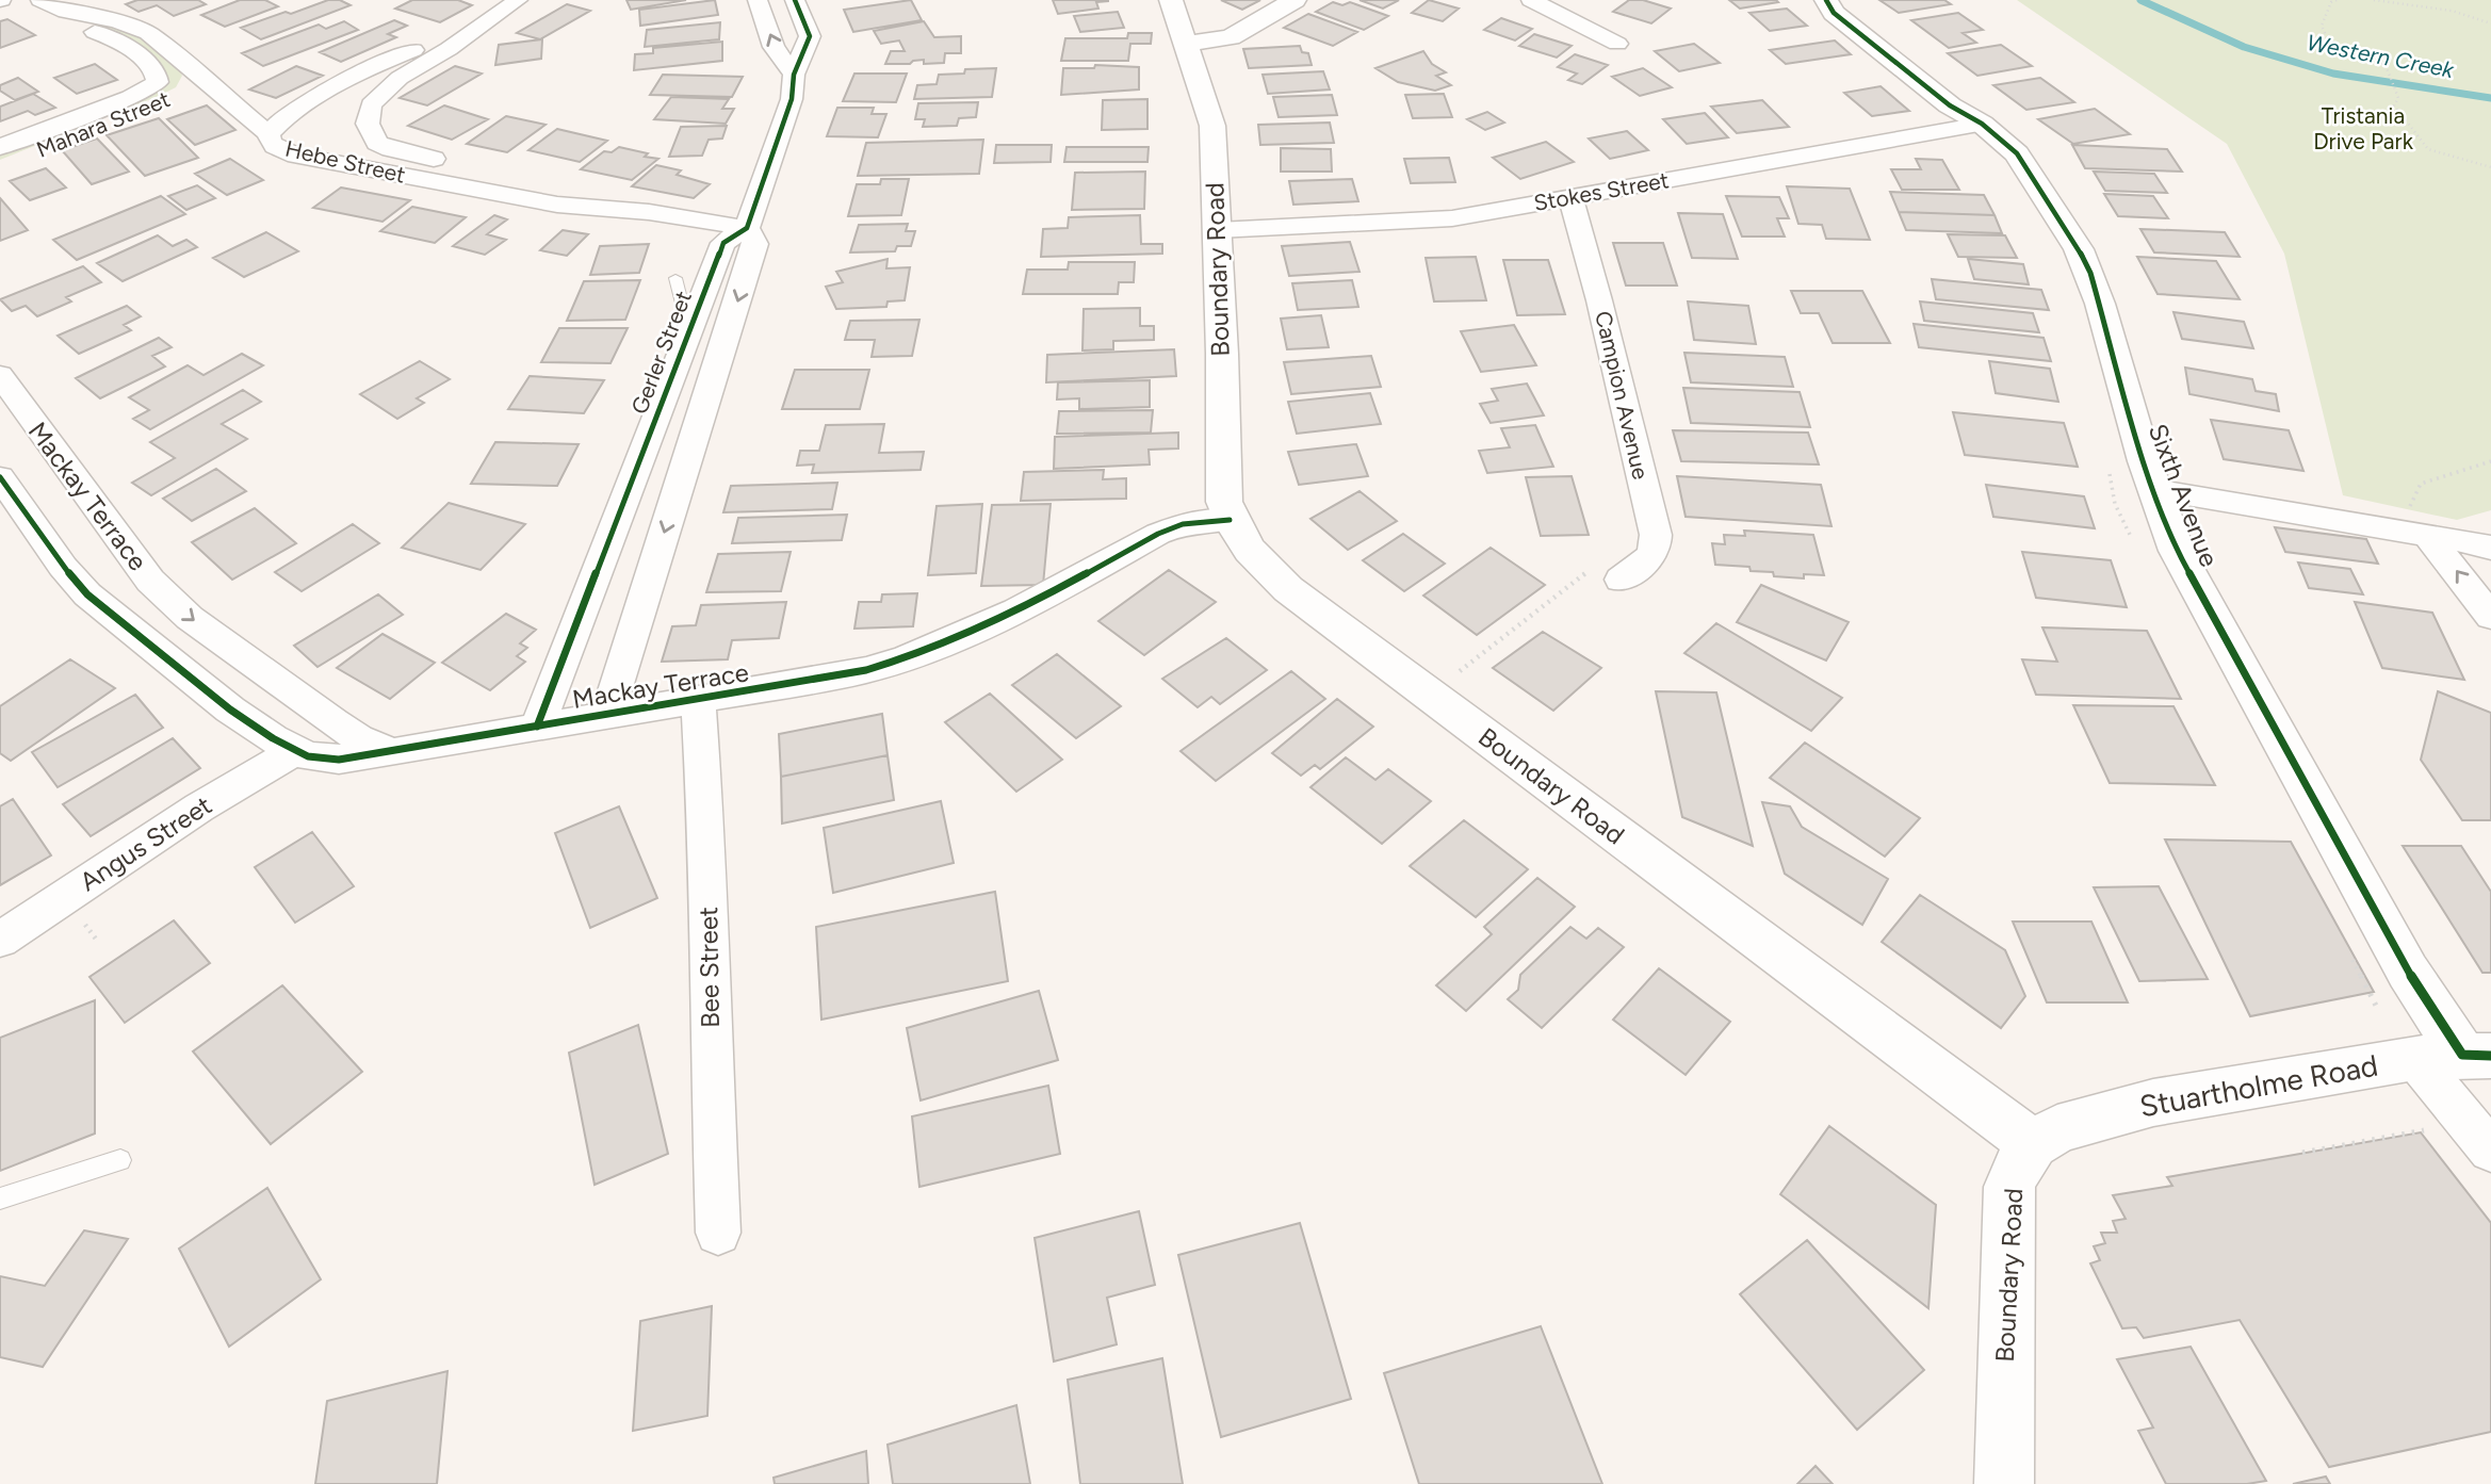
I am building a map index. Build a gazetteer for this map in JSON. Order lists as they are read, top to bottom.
{
  "streets": {
    "main road": ["Boundary Road", "Sixth Avenue", "Stuartholme Road"],
    "street": [
      "Mahara Street",
      "Hebe Street",
      "Stokes Street",
      "Gerler Street",
      "Campion Avenue",
      "Mackay Terrace",
      "Angus Street",
      "Bee Street"
    ]
  },
  "crossings": [
    ["Mahara Street", "Hebe Street"],
    ["Hebe Street", "Gerler Street"],
    ["Stokes Street", "Boundary Road"],
    ["Stokes Street", "Campion Avenue"],
    ["Stokes Street", "Sixth Avenue"],
    ["Boundary Road", "Mackay Terrace"],
    ["Boundary Road", "Stuartholme Road"],
    ["Gerler Street", "Mackay Terrace"],
    ["Sixth Avenue", "Stuartholme Road"],
    ["Mackay Terrace", "Angus Street"],
    ["Mackay Terrace", "Bee Street"]
  ],
  "water": ["Western Creek"],
  "parks": ["Tristania Drive Park"]
}
